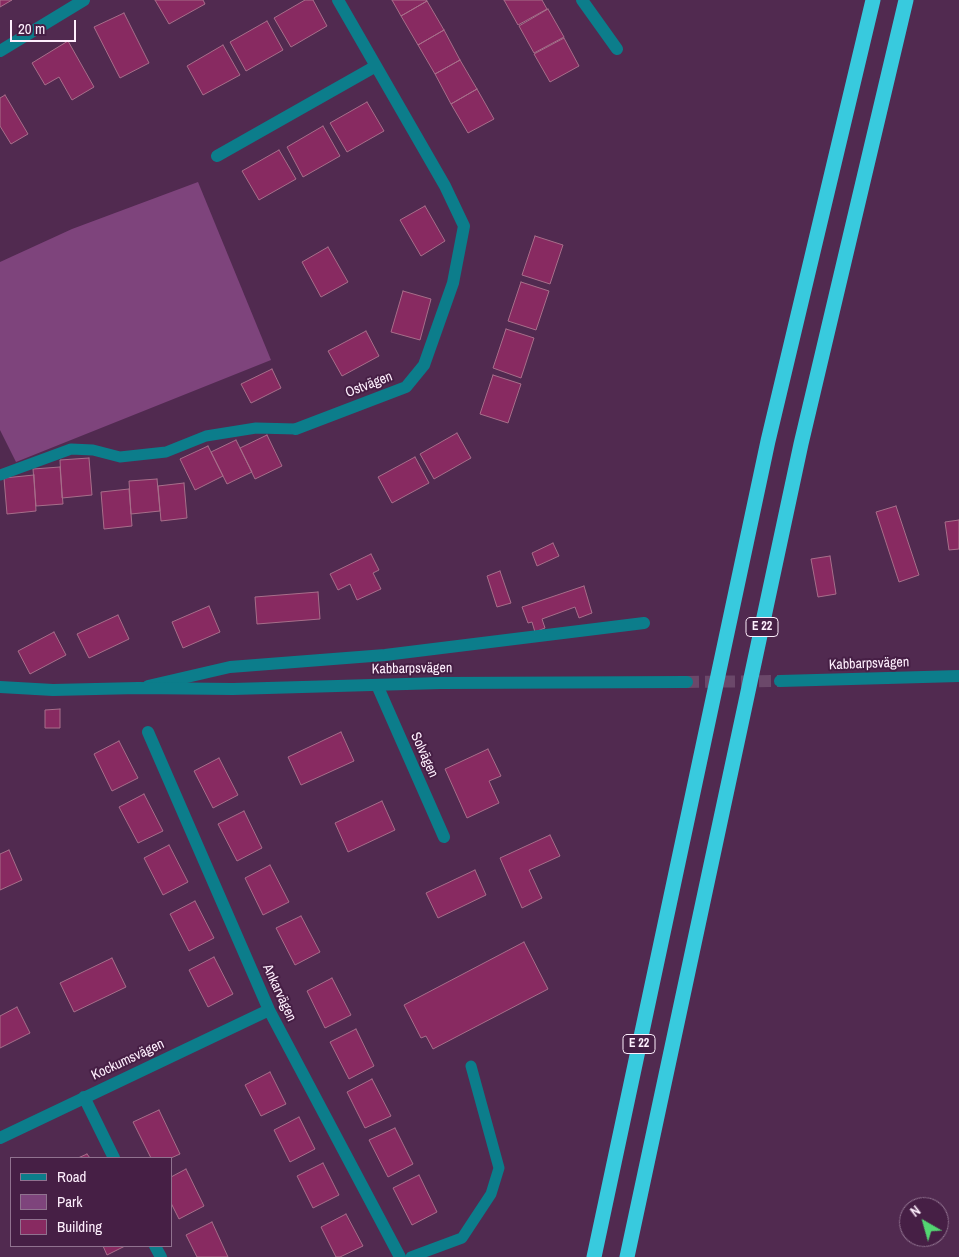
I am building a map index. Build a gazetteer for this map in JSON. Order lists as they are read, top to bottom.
{
  "streets": {
    "highway": ["E 22"],
    "street": [
      "Ostvägen",
      "Kabbarpsvägen",
      "Solvägen",
      "Ankarvägen",
      "Kockumsvägen"
    ]
  },
  "crossings": [
    ["Kabbarpsvägen", "Solvägen"],
    ["Ankarvägen", "Kockumsvägen"]
  ],
  "legend": ["Road", "Park", "Building"],
  "scale_bar": "20 m",
  "north": "top left"
}
